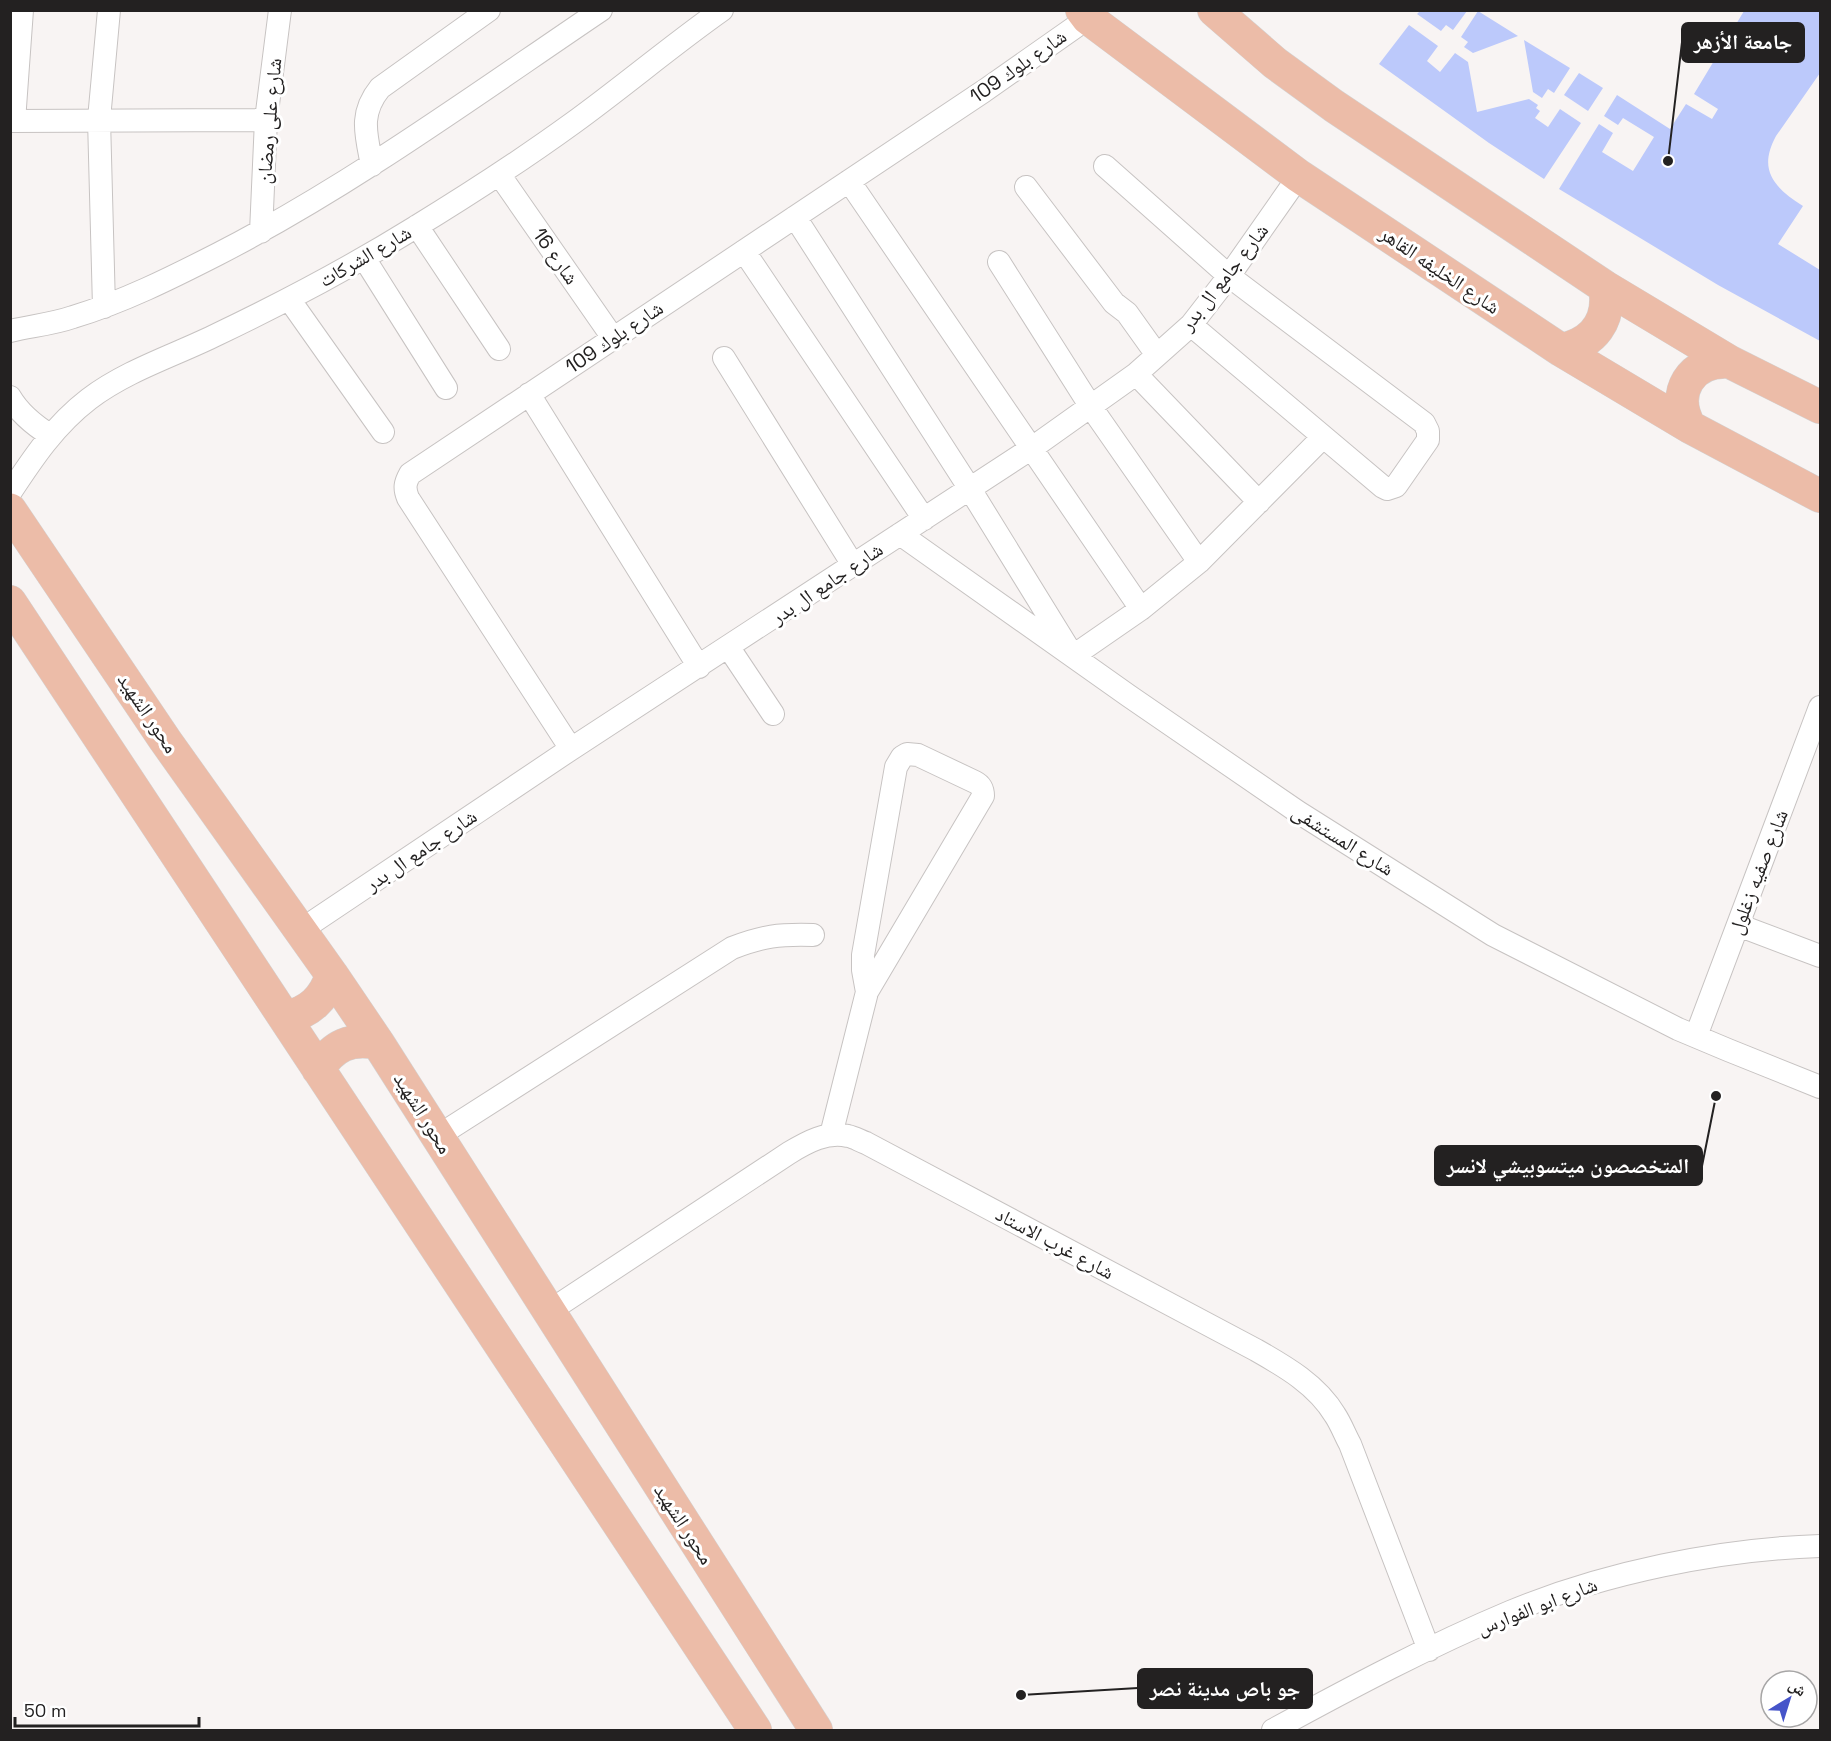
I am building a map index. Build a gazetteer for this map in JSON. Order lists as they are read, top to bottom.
{
  "streets": {
    "main road": ["شارع الخليفه القاهر", "محور الشهيد"],
    "street": [
      "شارع بلوك 109",
      "شارع على رمضان",
      "شارع الشركات",
      "شارع 16",
      "شارع جامع ال بدر",
      "شارع المستشفى",
      "شارع صفيه زغلول",
      "شارع غرب الاستاد",
      "شارع ابو الفوارس"
    ]
  },
  "crossings": [
    ["شارع بلوك 109", "شارع 16"],
    ["شارع بلوك 109", "شارع الخليفه القاهر"],
    ["شارع بلوك 109", "شارع جامع ال بدر"],
    ["شارع الشركات", "شارع 16"],
    ["شارع الخليفه القاهر", "شارع جامع ال بدر"],
    ["شارع جامع ال بدر", "محور الشهيد"],
    ["شارع جامع ال بدر", "شارع المستشفى"],
    ["محور الشهيد", "شارع غرب الاستاد"],
    ["شارع المستشفى", "شارع صفيه زغلول"],
    ["شارع غرب الاستاد", "شارع ابو الفوارس"]
  ],
  "places": ["جامعة الأزهر", "المتخصصون ميتسوبيشي لانسر", "جو باص مدينة نصر"],
  "scale_bar": "50 m",
  "north": "top right"
}
